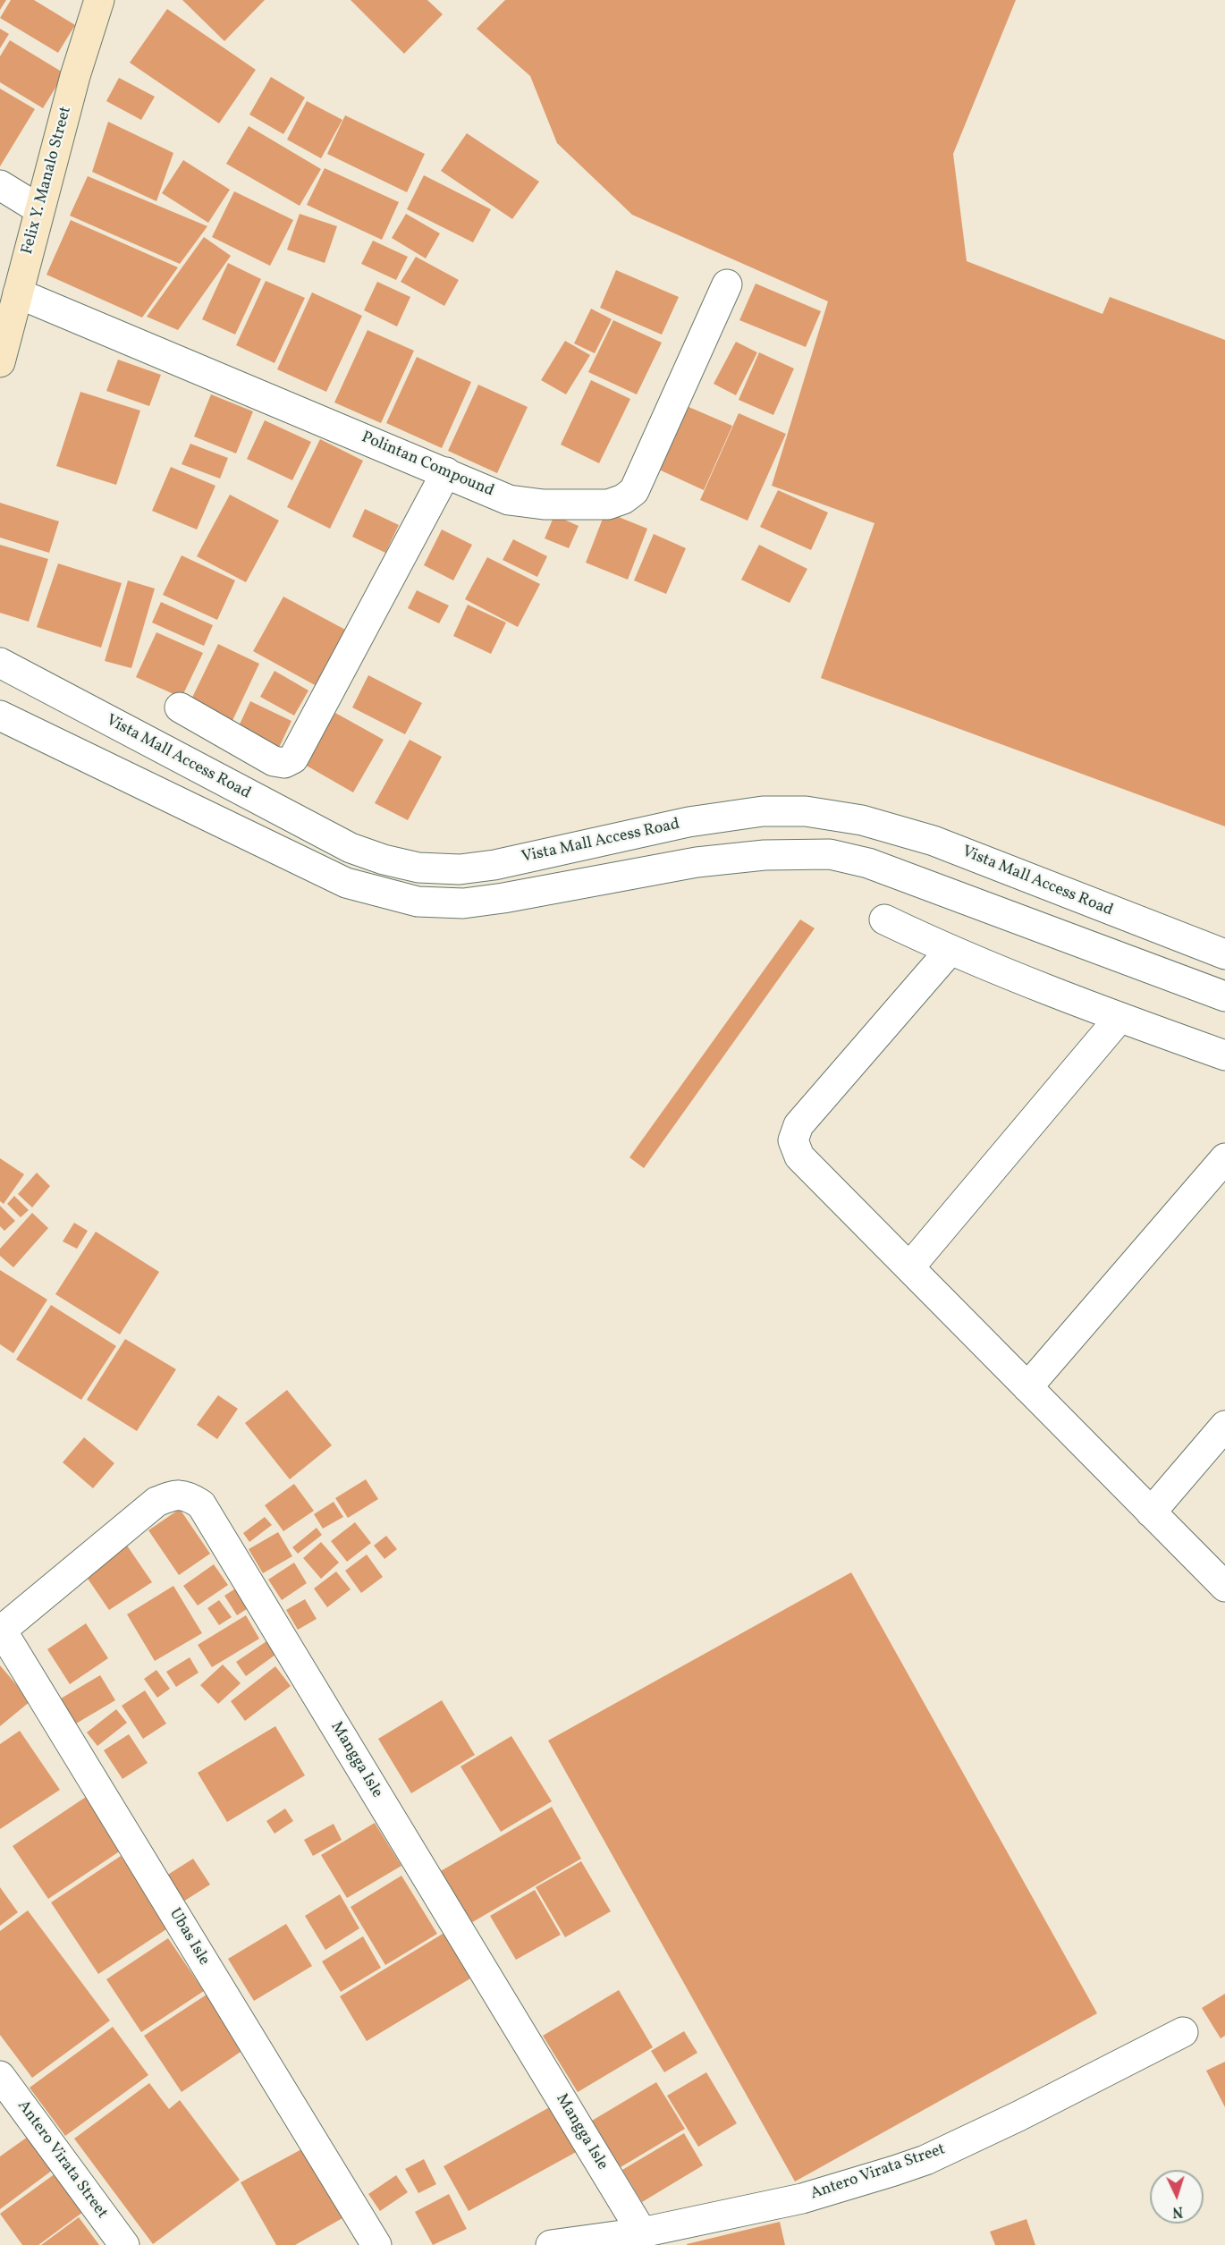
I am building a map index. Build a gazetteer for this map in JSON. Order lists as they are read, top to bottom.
{
  "streets": {
    "main road": ["Felix Y. Manalo Street"],
    "street": [
      "Polintan Compound",
      "Vista Mall Access Road",
      "Mangga Isle",
      "Ubas Isle",
      "Antero Virata Street"
    ]
  },
  "crossings": [
    ["Felix Y. Manalo Street", "Polintan Compound"],
    ["Mangga Isle", "Ubas Isle"],
    ["Mangga Isle", "Antero Virata Street"]
  ],
  "north": "bottom"
}
